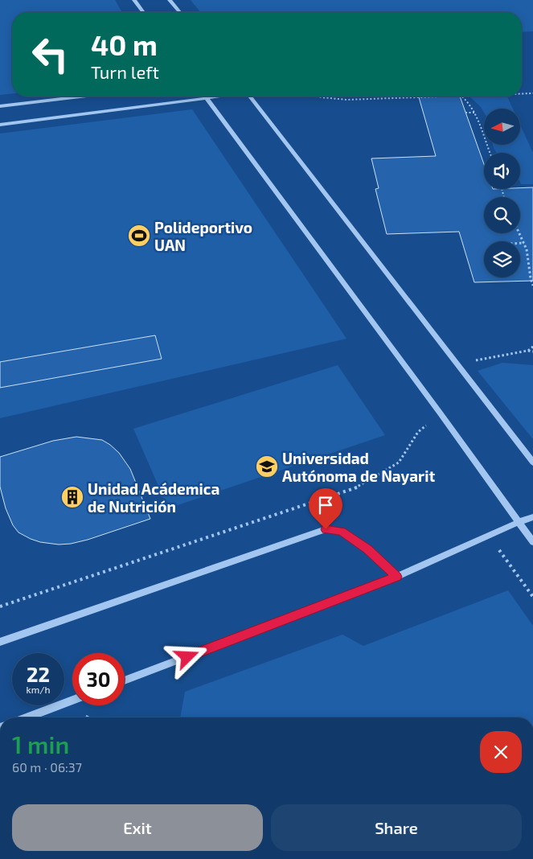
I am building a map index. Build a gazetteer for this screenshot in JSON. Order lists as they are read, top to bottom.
{
  "places": {
    "sports": ["Polideportivo UAN"],
    "school or university": ["Universidad Autónoma de Nayarit"],
    "building": ["Unidad Acádemica de Nutrición"]
  },
  "north": "left",
  "page": {
    "turn": ["40 m", "Turn left"],
    "speed": "22 km/h",
    "limit": "30",
    "heading": ["1 min", "60 m · 06:37"],
    "buttons": ["Exit", "Share"]
  }
}
